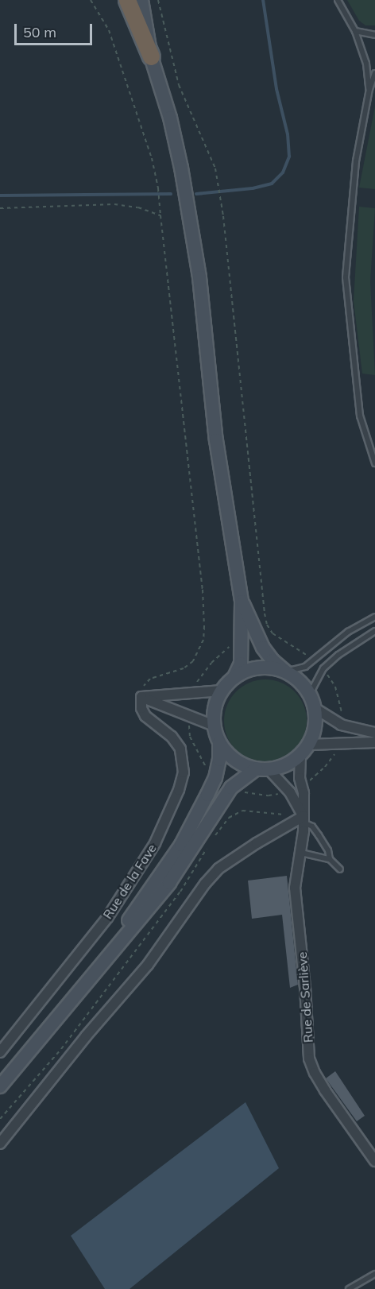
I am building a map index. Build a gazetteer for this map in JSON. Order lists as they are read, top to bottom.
{
  "streets": {
    "street": ["Rue de la Fave", "Rue de Sarliève"]
  },
  "scale_bar": "50 m"
}
